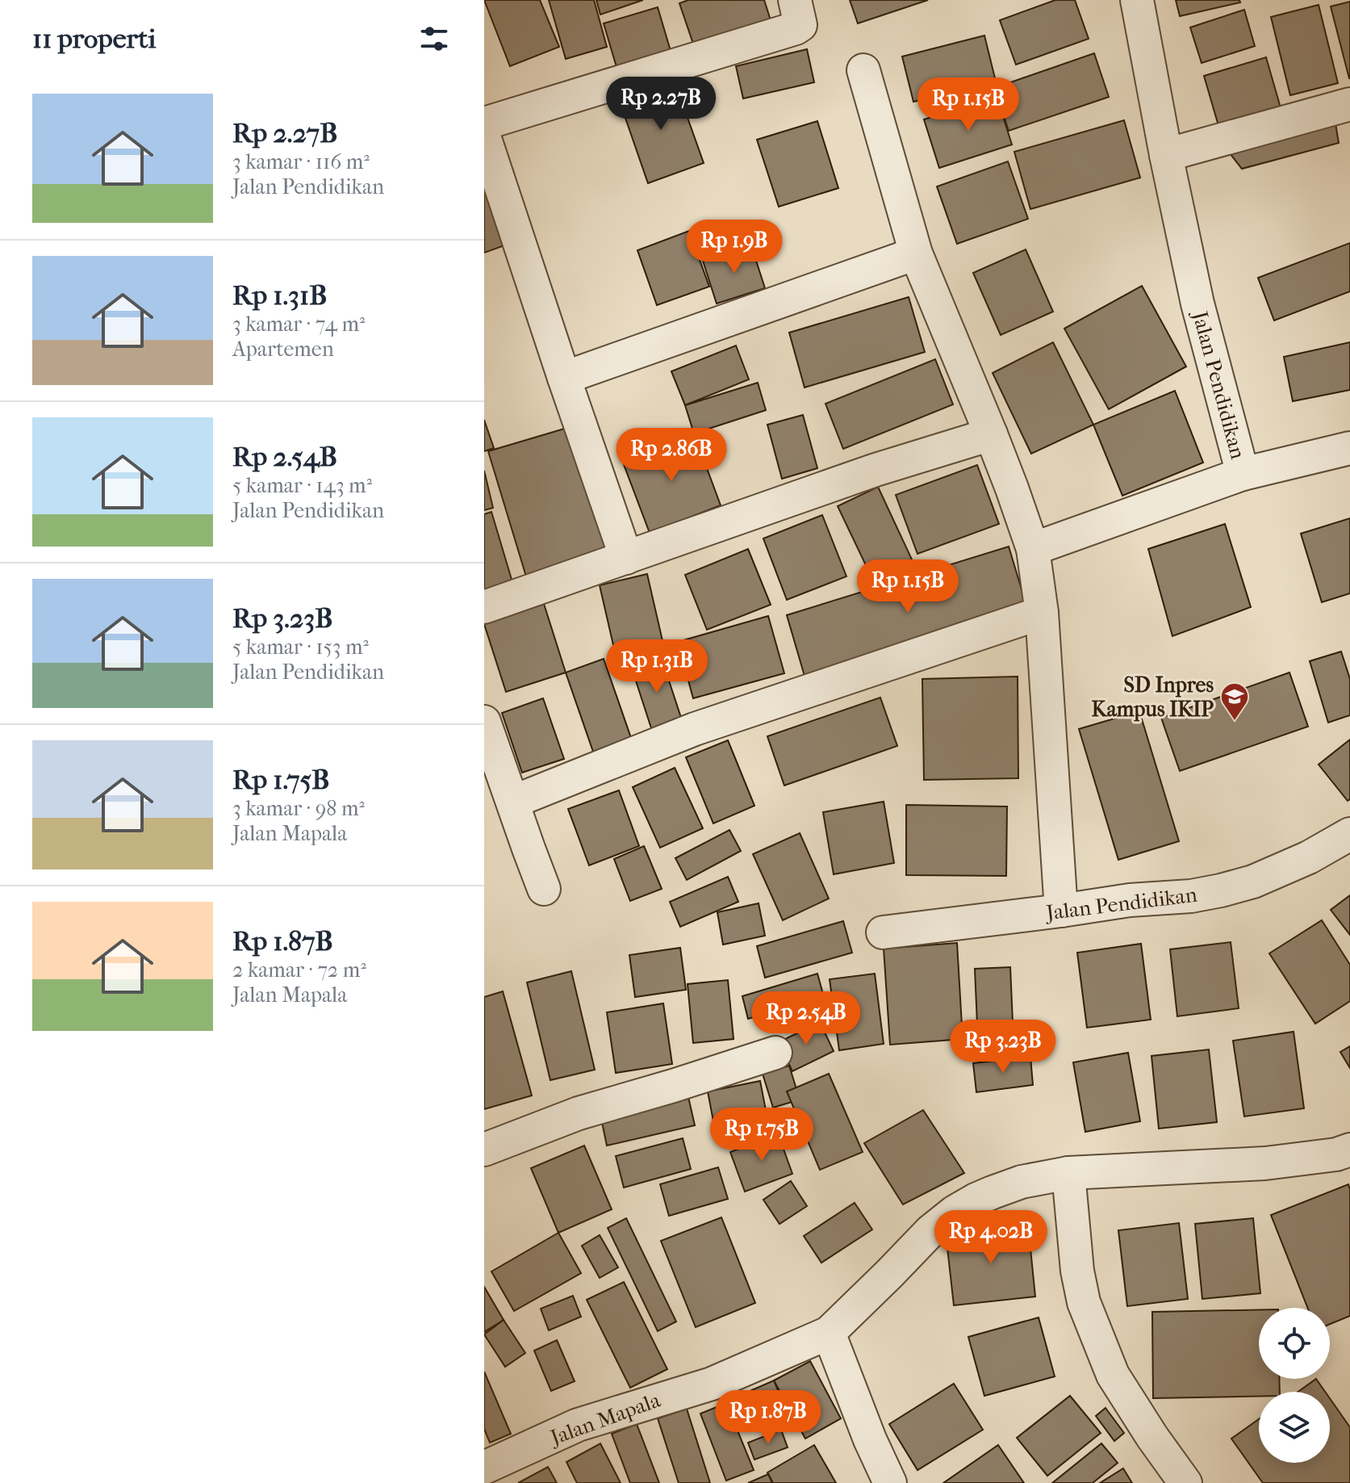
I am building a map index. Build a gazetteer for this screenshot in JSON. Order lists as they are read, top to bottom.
{
  "streets": {
    "street": ["Jalan Pendidikan", "Jalan Mapala"]
  },
  "places": {
    "school or university": ["SD Inpres Kampus IKIP"]
  },
  "page": {
    "heading": "11 properti",
    "price": [
      "Rp 2.27B",
      "Rp 1.15B",
      "Rp 1.9B",
      "Rp 2.86B",
      "Rp 1.15B",
      "Rp 1.31B",
      "Rp 2.54B",
      "Rp 3.23B",
      "Rp 1.75B",
      "Rp 4.02B",
      "Rp 1.87B"
    ],
    "list": [
      {
        "name": "Rp 2.27B",
        "note": "3 kamar · 116 m² · Jalan Pendidikan"
      },
      {
        "name": "Rp 1.31B",
        "note": "3 kamar · 74 m² · Apartemen"
      },
      {
        "name": "Rp 2.54B",
        "note": "5 kamar · 143 m² · Jalan Pendidikan"
      },
      {
        "name": "Rp 3.23B",
        "note": "5 kamar · 153 m² · Jalan Pendidikan"
      },
      {
        "name": "Rp 1.75B",
        "note": "3 kamar · 98 m² · Jalan Mapala"
      },
      {
        "name": "Rp 1.87B",
        "note": "2 kamar · 72 m² · Jalan Mapala"
      }
    ]
  }
}
